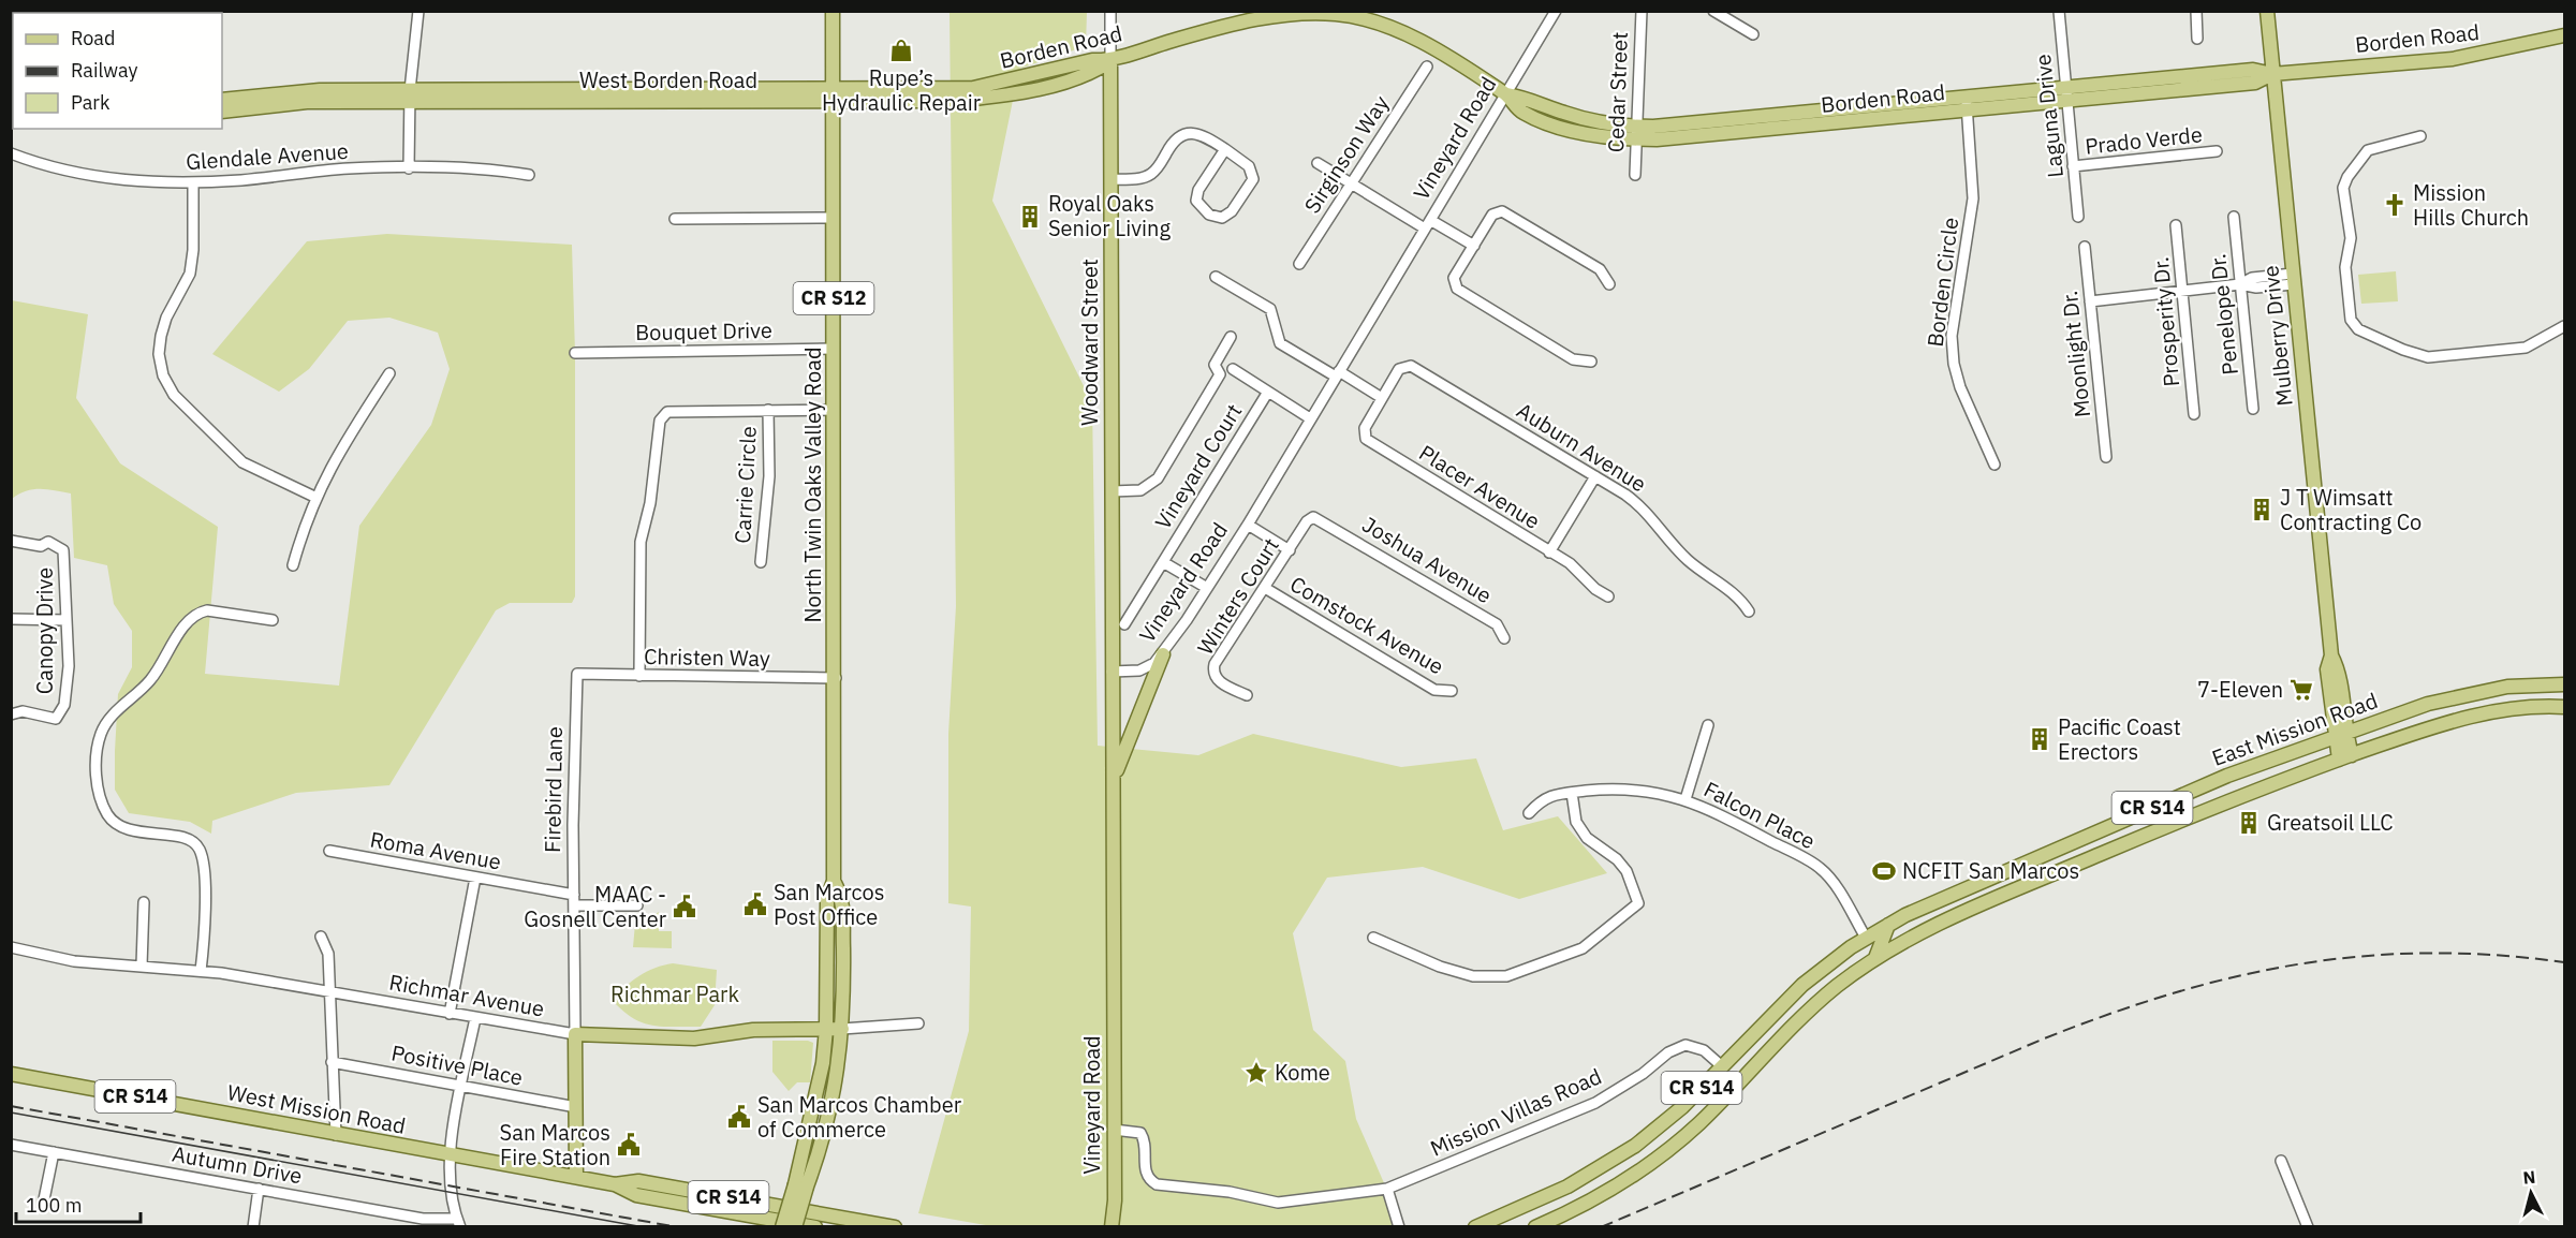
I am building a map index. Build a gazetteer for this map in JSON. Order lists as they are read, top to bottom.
{
  "streets": {
    "main road": [
      "Borden Road",
      "West Borden Road",
      "Vineyard Road",
      "CR S12",
      "Mulberry Drive",
      "Woodward Street",
      "North Twin Oaks Valley Road",
      "East Mission Road",
      "Firebird Lane",
      "CR S14",
      "Richmar Avenue",
      "West Mission Road"
    ],
    "street": [
      "Cedar Street",
      "Laguna Drive",
      "Prado Verde",
      "Sirginson Way",
      "Glendale Avenue",
      "Borden Circle",
      "Penelope Dr.",
      "Prosperity Dr.",
      "Bouquet Drive",
      "Moonlight Dr.",
      "Auburn Avenue",
      "Vineyard Court",
      "Carrie Circle",
      "Placer Avenue",
      "Joshua Avenue",
      "Winters Court",
      "Comstock Avenue",
      "Canopy Drive",
      "Christen Way",
      "Falcon Place",
      "Roma Avenue",
      "Positive Place",
      "Mission Villas Road",
      "Autumn Drive"
    ]
  },
  "crossings": [
    ["Borden Road", "West Borden Road"],
    ["Borden Road", "Cedar Street"],
    ["Borden Road", "Laguna Drive"],
    ["Borden Road", "Vineyard Road"],
    ["Borden Road", "Borden Circle"],
    ["Borden Road", "Mulberry Drive"],
    ["Borden Road", "Woodward Street"],
    ["Borden Road", "North Twin Oaks Valley Road"],
    ["West Borden Road", "North Twin Oaks Valley Road"],
    ["Laguna Drive", "Prado Verde"],
    ["Vineyard Road", "Woodward Street"],
    ["Vineyard Road", "Vineyard Court"],
    ["Bouquet Drive", "North Twin Oaks Valley Road"],
    ["Mulberry Drive", "East Mission Road"],
    ["Auburn Avenue", "Placer Avenue"],
    ["North Twin Oaks Valley Road", "Christen Way"],
    ["North Twin Oaks Valley Road", "CR S14"],
    ["North Twin Oaks Valley Road", "Richmar Avenue"],
    ["North Twin Oaks Valley Road", "West Mission Road"],
    ["Joshua Avenue", "Winters Court"],
    ["Winters Court", "Comstock Avenue"],
    ["Christen Way", "Firebird Lane"],
    ["East Mission Road", "Falcon Place"],
    ["East Mission Road", "Mission Villas Road"],
    ["Firebird Lane", "Roma Avenue"],
    ["Firebird Lane", "Richmar Avenue"],
    ["Firebird Lane", "Positive Place"],
    ["Firebird Lane", "West Mission Road"],
    ["CR S14", "West Mission Road"]
  ],
  "parks": ["Richmar Park"],
  "places": {
    "shop": ["Rupe’s Hydraulic Repair"],
    "church": ["Mission Hills Church"],
    "building": [
      "Royal Oaks Senior Living",
      "J T Wimsatt Contracting Co",
      "Pacific Coast Erectors",
      "Greatsoil LLC"
    ],
    "supermarket": ["7-Eleven"],
    "sports": ["NCFIT San Marcos"],
    "public building": [
      "San Marcos Post Office",
      "MAAC - Gosnell Center",
      "San Marcos Chamber of Commerce",
      "San Marcos Fire Station"
    ],
    "place": ["Kome"]
  },
  "legend": ["Road", "Railway", "Park"],
  "scale_bar": "100 m",
  "north": "top"
}
